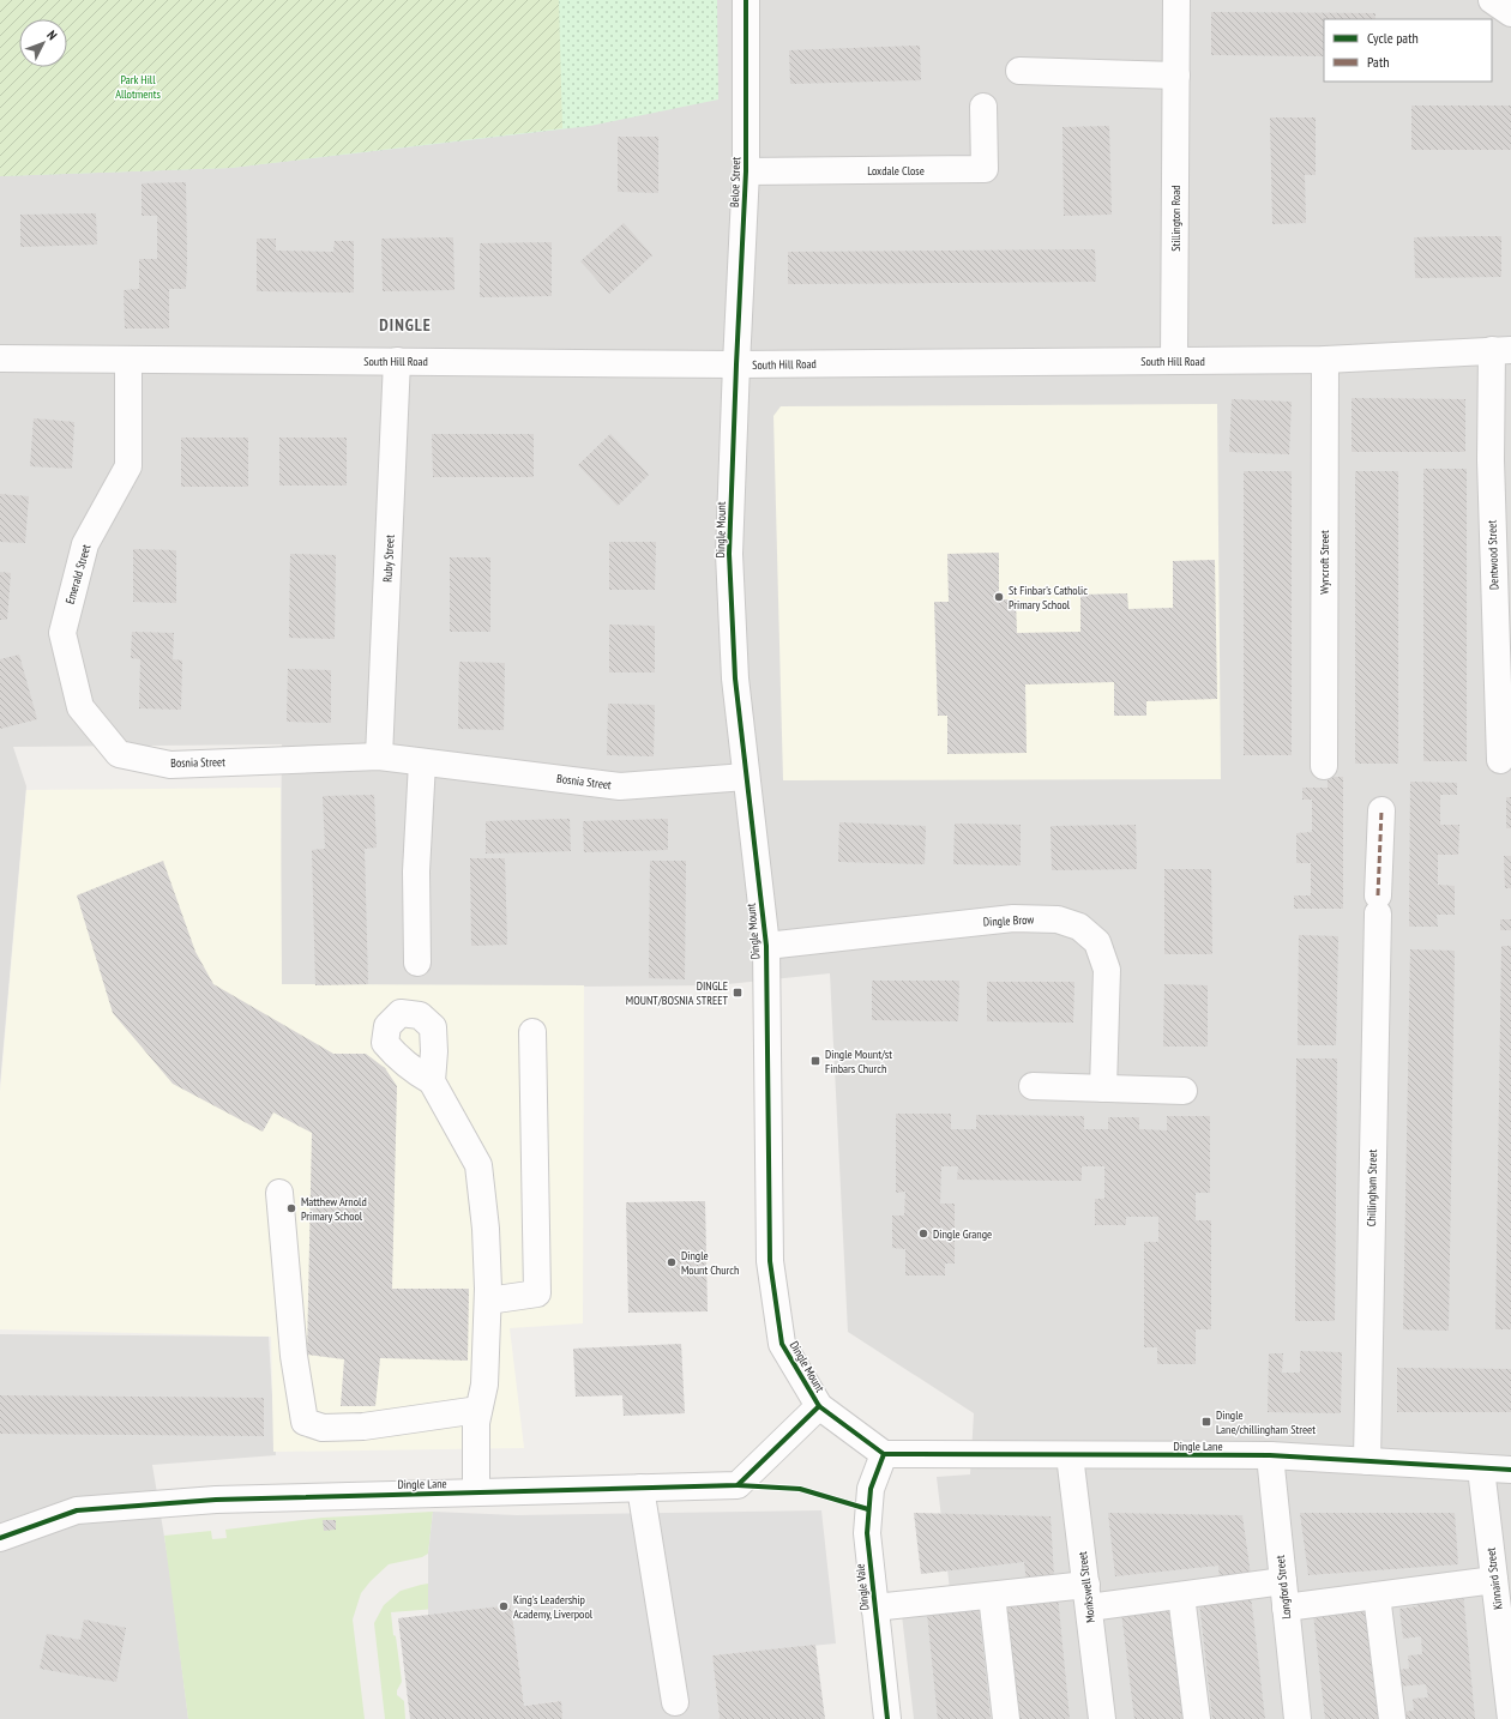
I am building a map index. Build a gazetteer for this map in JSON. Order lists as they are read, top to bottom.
{
  "streets": {
    "street": [
      "Loxdale Close",
      "Beloe Street",
      "Stillington Road",
      "South Hill Road",
      "Dingle Mount",
      "Dentwood Street",
      "Ruby Street",
      "Wyncroft Street",
      "Emerald Street",
      "Bosnia Street",
      "Dingle Brow",
      "Chillingham Street",
      "Dingle Lane",
      "Kinnaird Street",
      "Dingle Vale",
      "Monkswell Street",
      "Longford Street"
    ]
  },
  "crossings": [
    ["Loxdale Close", "Beloe Street"],
    ["Beloe Street", "South Hill Road"],
    ["Beloe Street", "Dingle Mount"],
    ["Stillington Road", "South Hill Road"],
    ["South Hill Road", "Dingle Mount"],
    ["South Hill Road", "Dentwood Street"],
    ["South Hill Road", "Ruby Street"],
    ["South Hill Road", "Wyncroft Street"],
    ["South Hill Road", "Emerald Street"],
    ["Dingle Mount", "Bosnia Street"],
    ["Dingle Mount", "Dingle Brow"],
    ["Dingle Mount", "Dingle Lane"],
    ["Dingle Mount", "Dingle Vale"],
    ["Ruby Street", "Bosnia Street"],
    ["Emerald Street", "Bosnia Street"],
    ["Chillingham Street", "Dingle Lane"],
    ["Dingle Lane", "Kinnaird Street"],
    ["Dingle Lane", "Dingle Vale"],
    ["Dingle Lane", "Monkswell Street"],
    ["Dingle Lane", "Longford Street"]
  ],
  "districts": ["DINGLE"],
  "parks": ["Park Hill Allotments"],
  "places": {
    "other": [
      "St Finbar's Catholic Primary School",
      "Matthew Arnold Primary School",
      "Dingle Grange",
      "Dingle Mount Church",
      "King's Leadership Academy, Liverpool"
    ],
    "transit": ["DINGLE MOUNT/BOSNIA STREET", "Dingle Mount/st Finbars Church", "Dingle Lane/chillingham Street"]
  },
  "legend": ["Cycle path", "Path"],
  "north": "top right"
}
